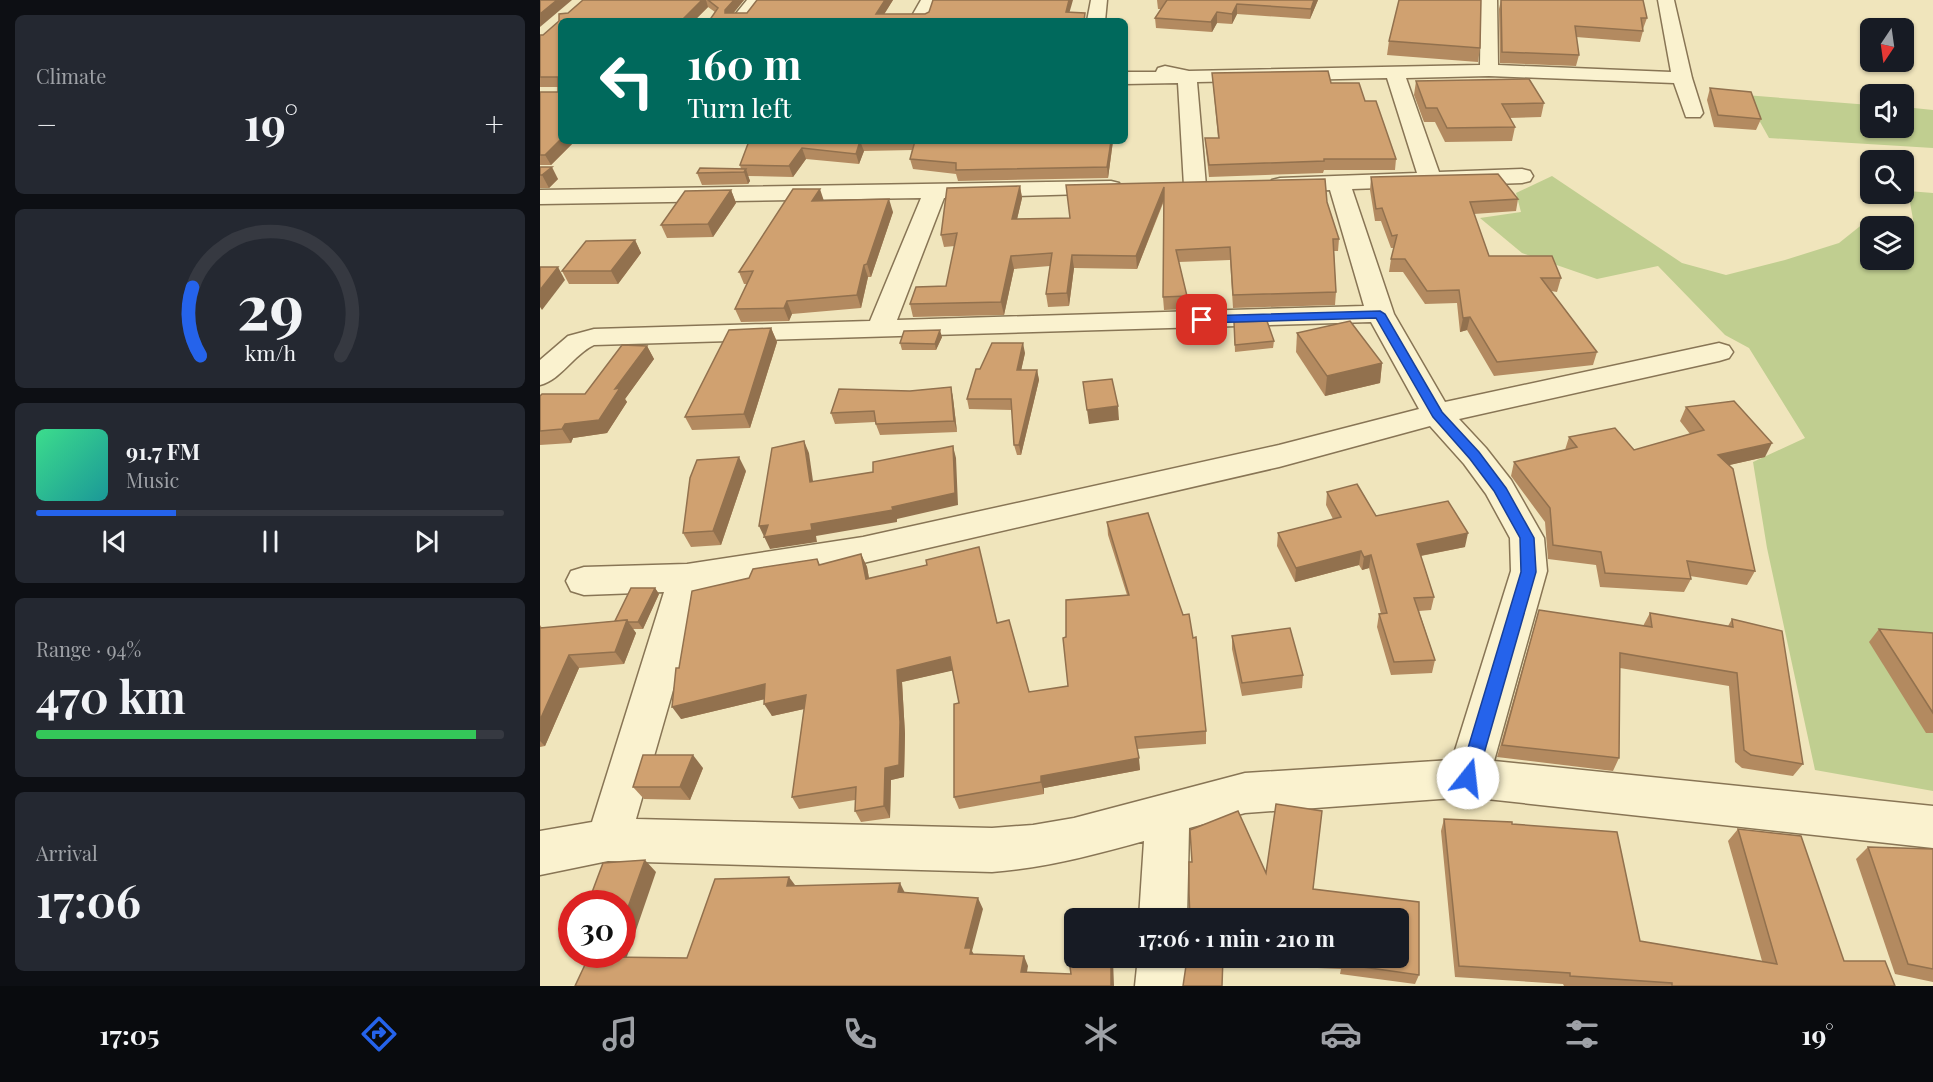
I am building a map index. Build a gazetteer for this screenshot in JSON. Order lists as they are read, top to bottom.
{
  "north": "bottom",
  "page": {
    "tile": [
      "Climate",
      ["Range · 94%", "470 km"],
      ["Arrival", "17:06"]
    ],
    "turn": ["160 m", "Turn left"],
    "heat": ["−", "19°", "+"],
    "song": ["91.7 FM", "Music"],
    "limit": "30",
    "trip": "17:06 · 1 min · 210 m",
    "tabs": ["17:05", "19°"],
    "gauge": ["29", "km/h"]
  }
}
